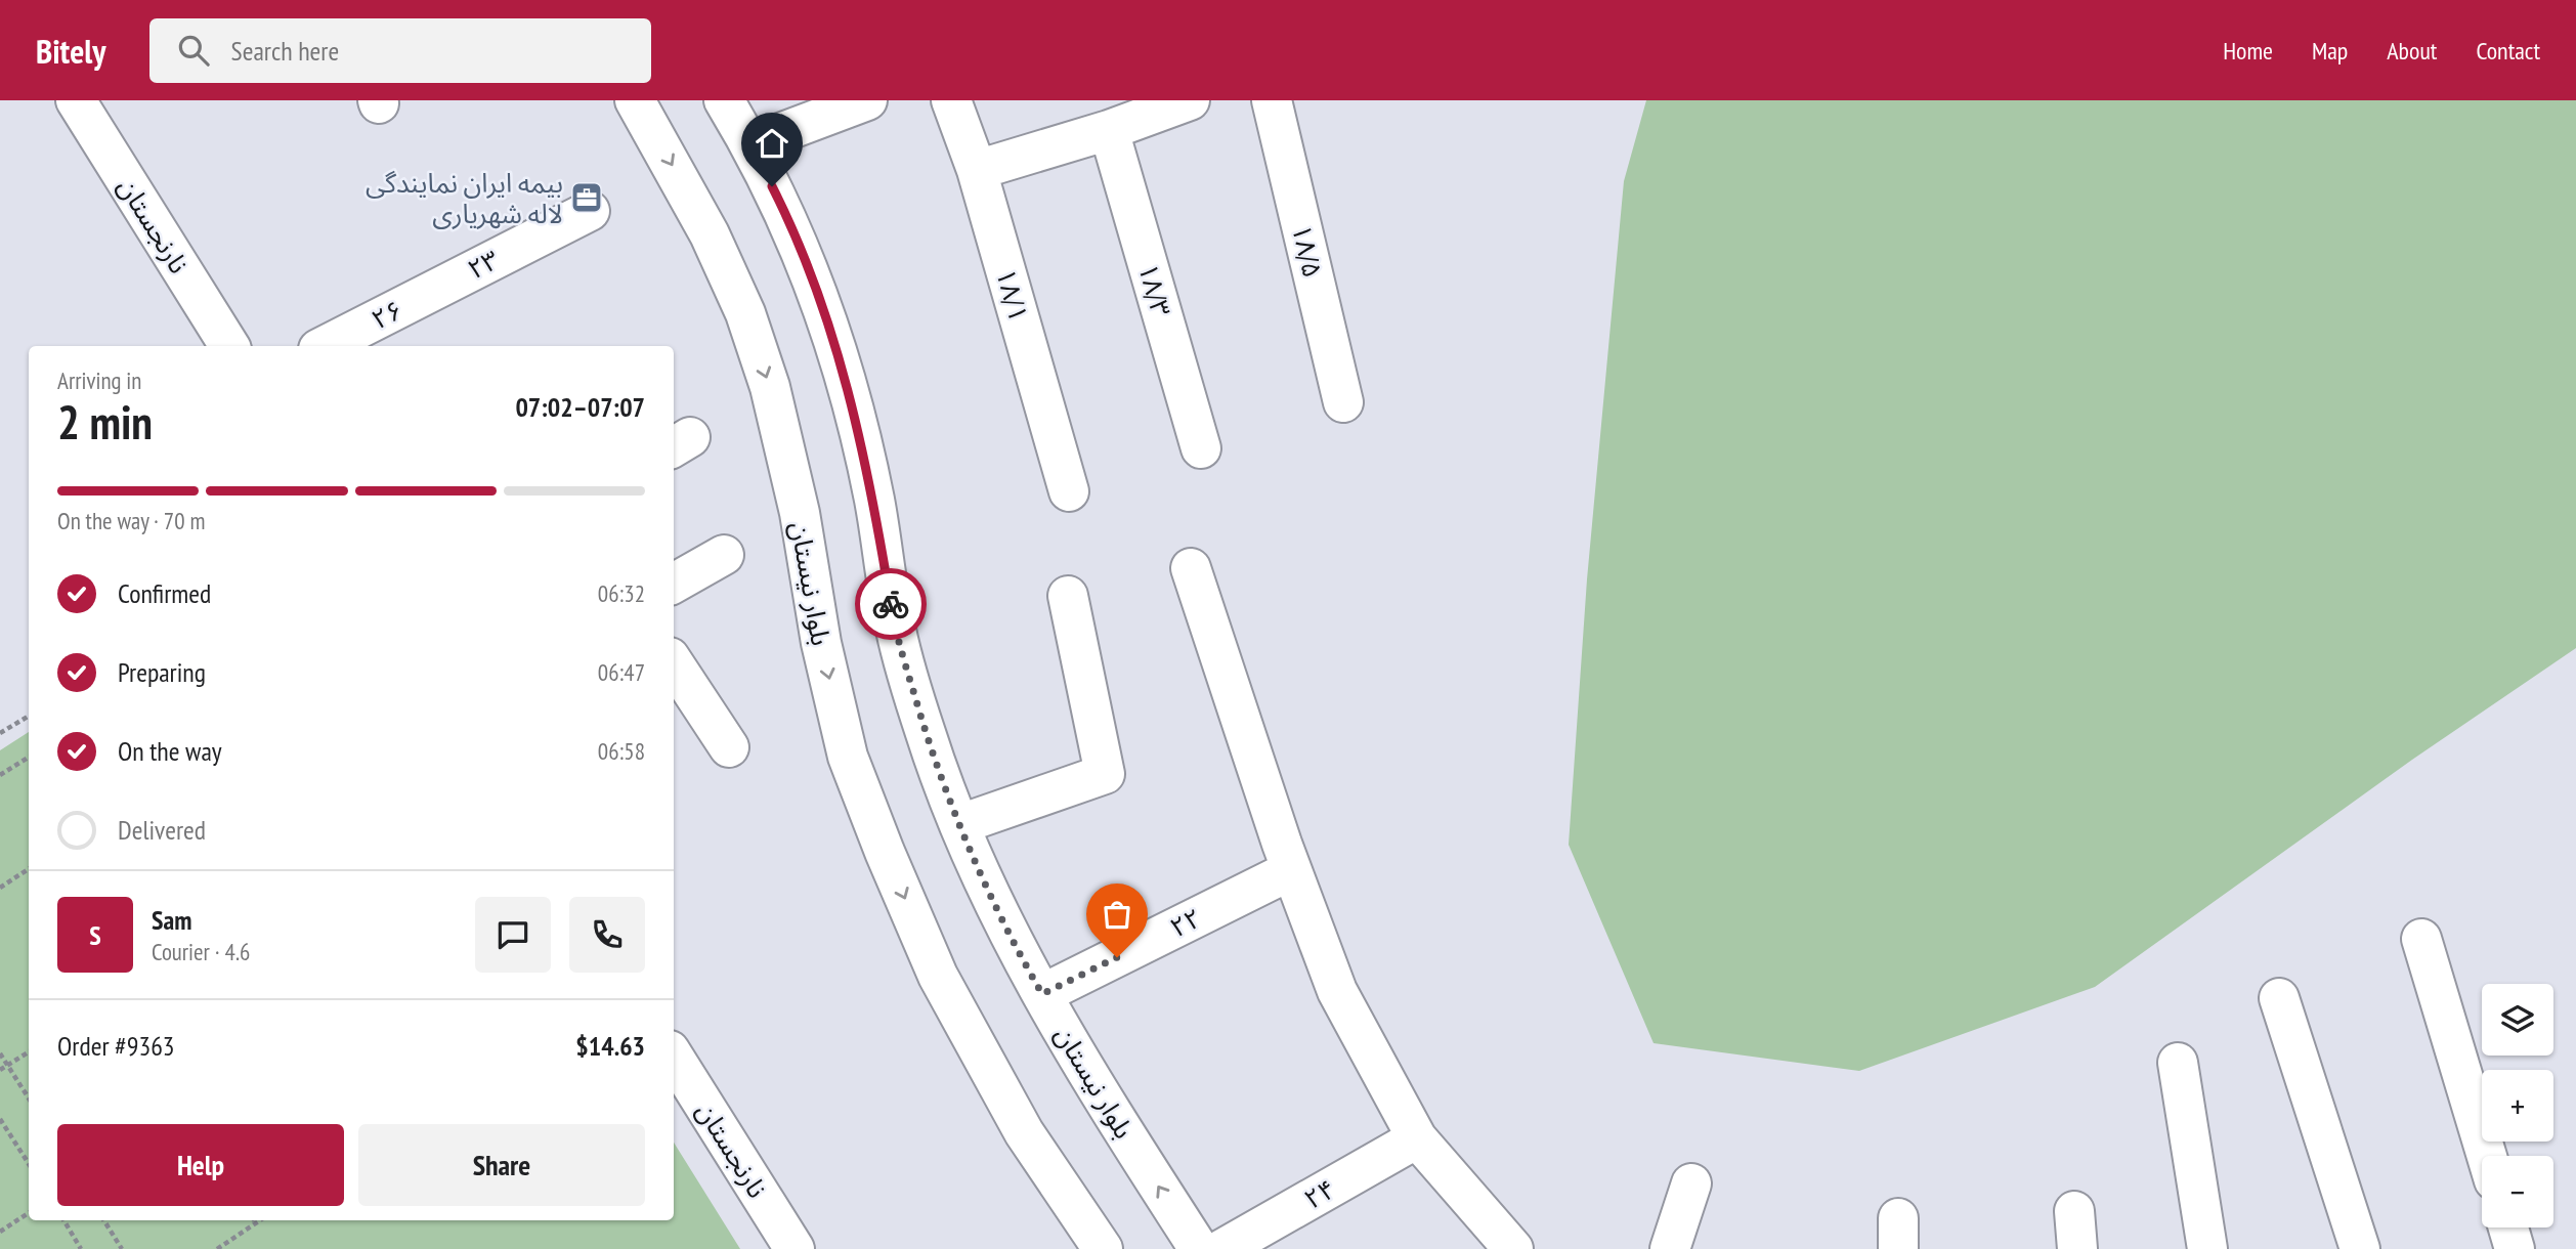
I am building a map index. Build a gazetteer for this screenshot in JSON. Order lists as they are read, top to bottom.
{
  "streets": {
    "street": [
      "نارنجستان",
      "۱۸/۵",
      "۲۳",
      "۱۸/۳",
      "۱۸/۱",
      "۲۶",
      "بلوار نیستان",
      "۲۲",
      "۲۴"
    ]
  },
  "crossings": [
    ["۲۳", "۲۶"],
    ["بلوار نیستان", "۲۲"]
  ],
  "places": {
    "office": ["بیمه ایران نمایندگی لاله شهریاری"]
  },
  "page": {
    "header": "Bitely",
    "search": "Search here",
    "nav": [
      "Home",
      "Map",
      "About",
      "Contact"
    ],
    "heading": ["2 min", "Arriving in", "07:02–07:07"],
    "panel": [
      "Sam",
      "Courier · 4.6",
      "Order #9363",
      "$14.63"
    ],
    "bar": "On the way · 70 m",
    "list": [
      ["Confirmed", "06:32"],
      ["Preparing", "06:47"],
      ["On the way", "06:58"],
      "Delivered"
    ],
    "round": "S",
    "map_buttons": ["+", "−"],
    "buttons": ["Help", "Share"]
  }
}
